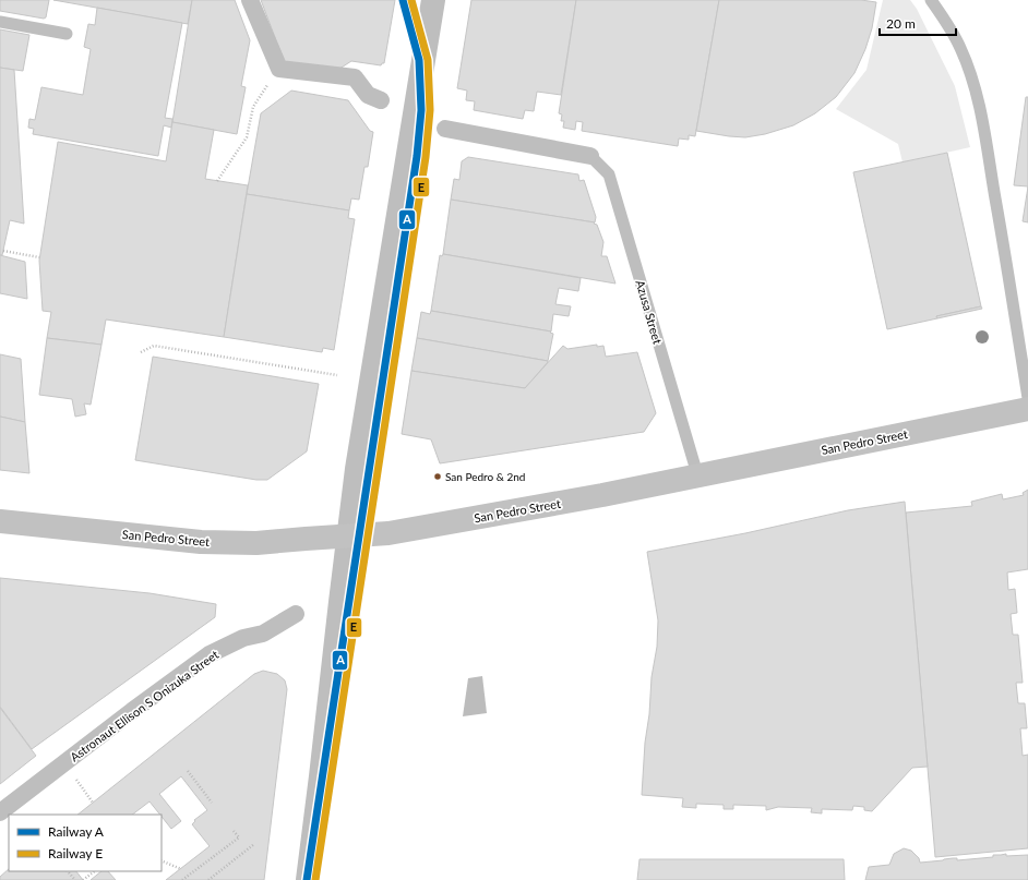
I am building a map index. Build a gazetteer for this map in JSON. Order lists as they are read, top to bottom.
{
  "streets": {
    "main road": ["San Pedro Street"],
    "street": ["Astronaut Ellison S Onizuka Street"],
    "lane": ["Azusa Street"]
  },
  "crossings": [
    ["Azusa Street", "San Pedro Street"]
  ],
  "places": ["San Pedro & 2nd"],
  "lines": ["rail line A", "rail line E"],
  "legend": ["Railway A", "Railway E"],
  "scale_bar": "20 m"
}
